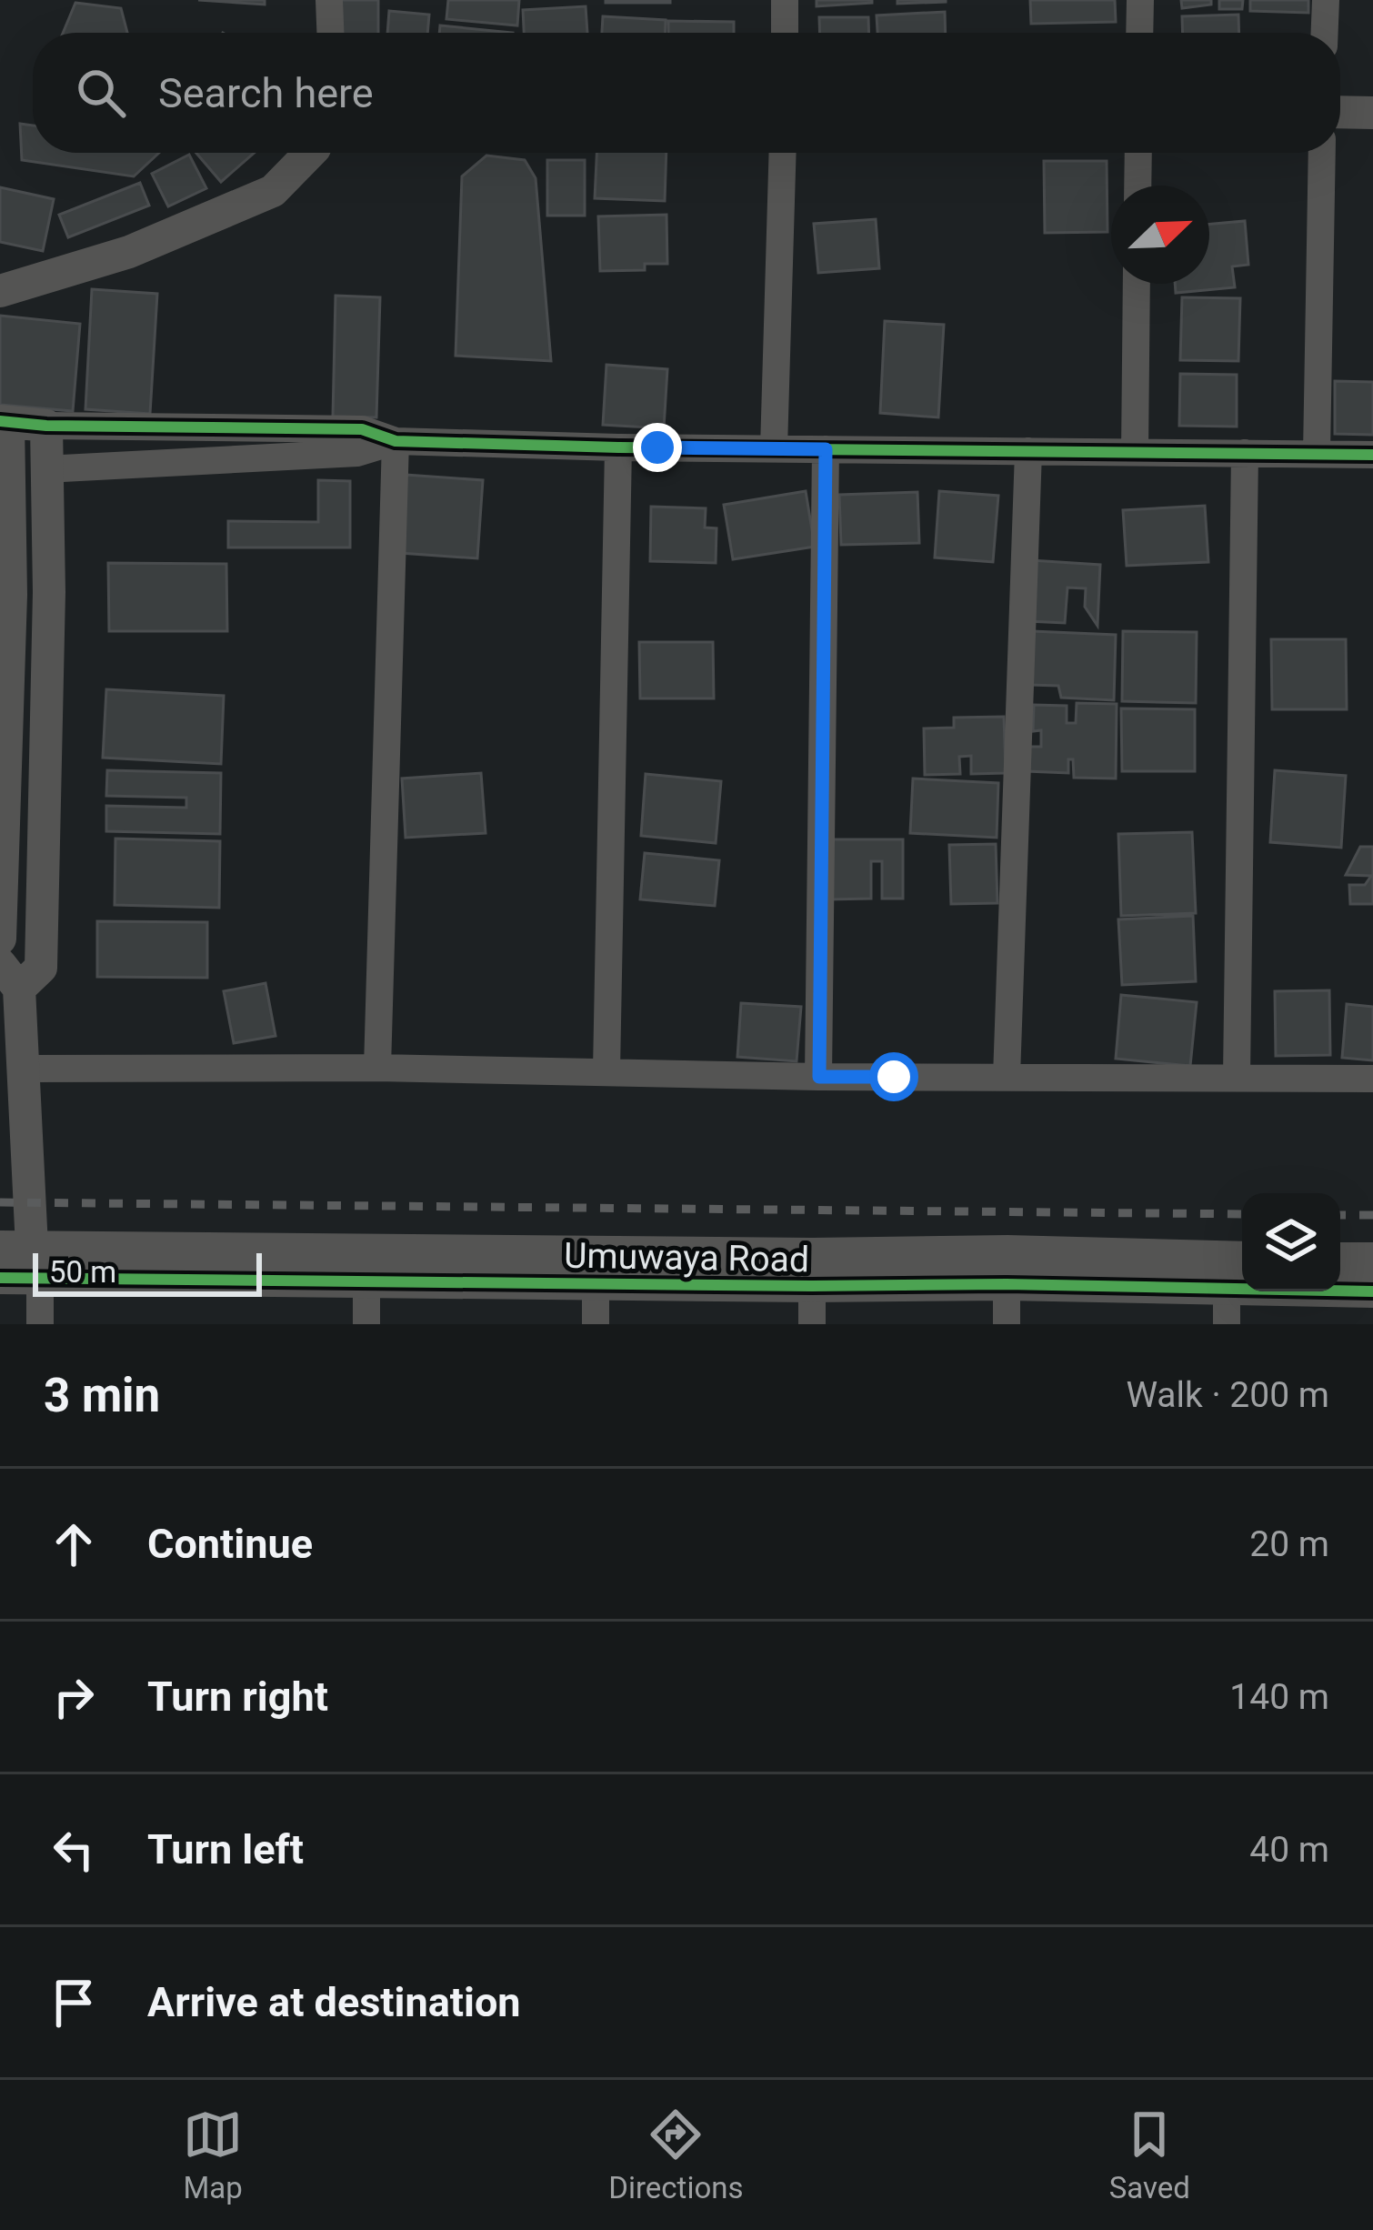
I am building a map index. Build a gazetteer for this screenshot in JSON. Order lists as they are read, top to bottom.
{
  "streets": {
    "street": ["Umuwaya Road"]
  },
  "scale_bar": "50 m",
  "north": "top right",
  "page": {
    "search": "Search here",
    "scale": "50 m",
    "heading": ["3 min", "Walk · 200 m"],
    "list": [
      ["Continue", "20 m"],
      ["Turn right", "140 m"],
      ["Turn left", "40 m"],
      "Arrive at destination"
    ],
    "nav": ["Map", "Directions", "Saved"]
  }
}
